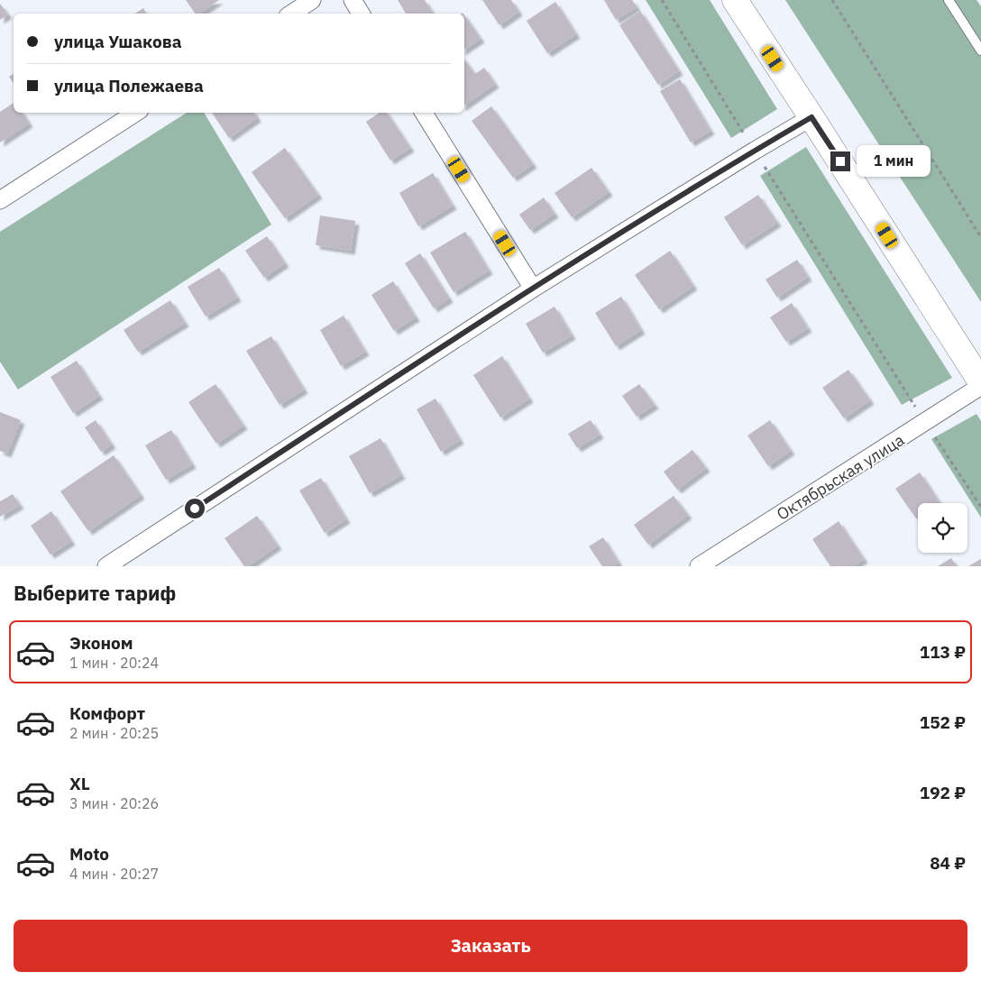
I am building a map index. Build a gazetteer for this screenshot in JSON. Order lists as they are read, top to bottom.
{
  "streets": {
    "street": ["Октябрьская улица"]
  },
  "page": {
    "banner": ["улица Ушакова", "улица Полежаева"],
    "bubble": "1 мин",
    "heading": "Выберите тариф",
    "list": [
      {
        "name": "Эконом",
        "note": "1 мин · 20:24",
        "value": "113 ₽"
      },
      {
        "name": "Комфорт",
        "note": "2 мин · 20:25",
        "value": "152 ₽"
      },
      {
        "name": "XL",
        "note": "3 мин · 20:26",
        "value": "192 ₽"
      },
      {
        "name": "Moto",
        "note": "4 мин · 20:27",
        "value": "84 ₽"
      }
    ],
    "buttons": "Заказать"
  }
}
